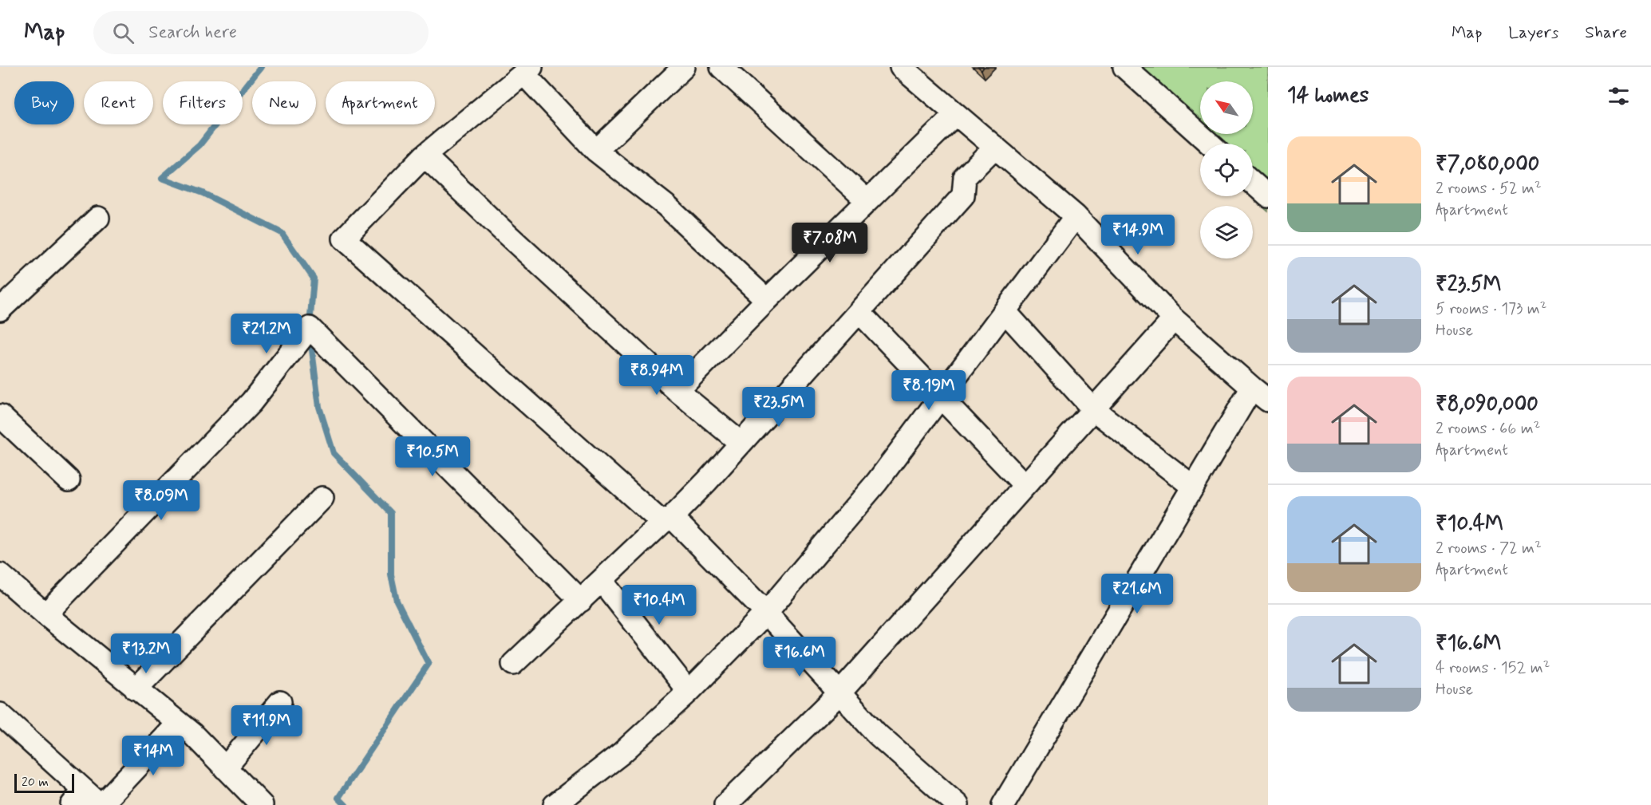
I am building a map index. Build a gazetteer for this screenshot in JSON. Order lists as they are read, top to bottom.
{
  "scale_bar": "20 m",
  "north": "top left",
  "page": {
    "header": "Map",
    "search": "Search here",
    "nav": ["Map", "Layers", "Share"],
    "heading": "14 homes",
    "chip": [
      "Buy",
      "Rent",
      "Filters",
      "New",
      "Apartment"
    ],
    "list": [
      {
        "name": "₹7,080,000",
        "note": "2 rooms · 52 m² · Apartment"
      },
      {
        "name": "₹23.5M",
        "note": "5 rooms · 173 m² · House"
      },
      {
        "name": "₹8,090,000",
        "note": "2 rooms · 66 m² · Apartment"
      },
      {
        "name": "₹10.4M",
        "note": "2 rooms · 72 m² · Apartment"
      },
      {
        "name": "₹16.6M",
        "note": "4 rooms · 152 m² · House"
      }
    ],
    "price": [
      "₹14.9M",
      "₹7.08M",
      "₹21.2M",
      "₹8.94M",
      "₹8.19M",
      "₹23.5M",
      "₹10.5M",
      "₹8.09M",
      "₹21.6M",
      "₹10.4M",
      "₹13.2M",
      "₹16.6M",
      "₹11.9M",
      "₹14M"
    ],
    "scale": "20 m"
  }
}
